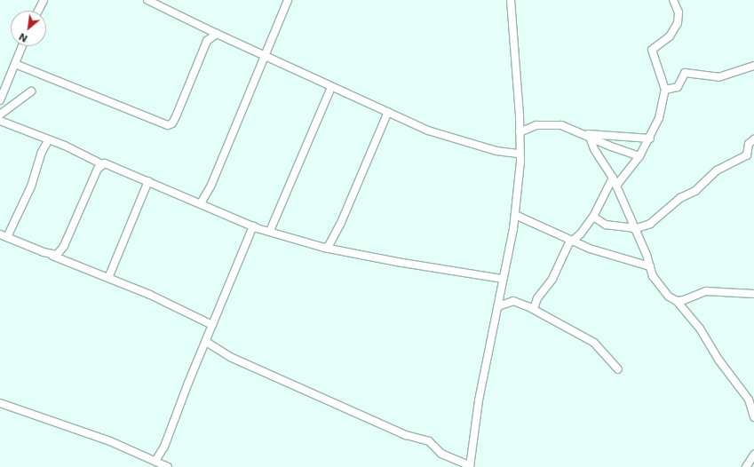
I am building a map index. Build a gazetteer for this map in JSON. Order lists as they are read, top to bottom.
{
  "north": "bottom left"
}
